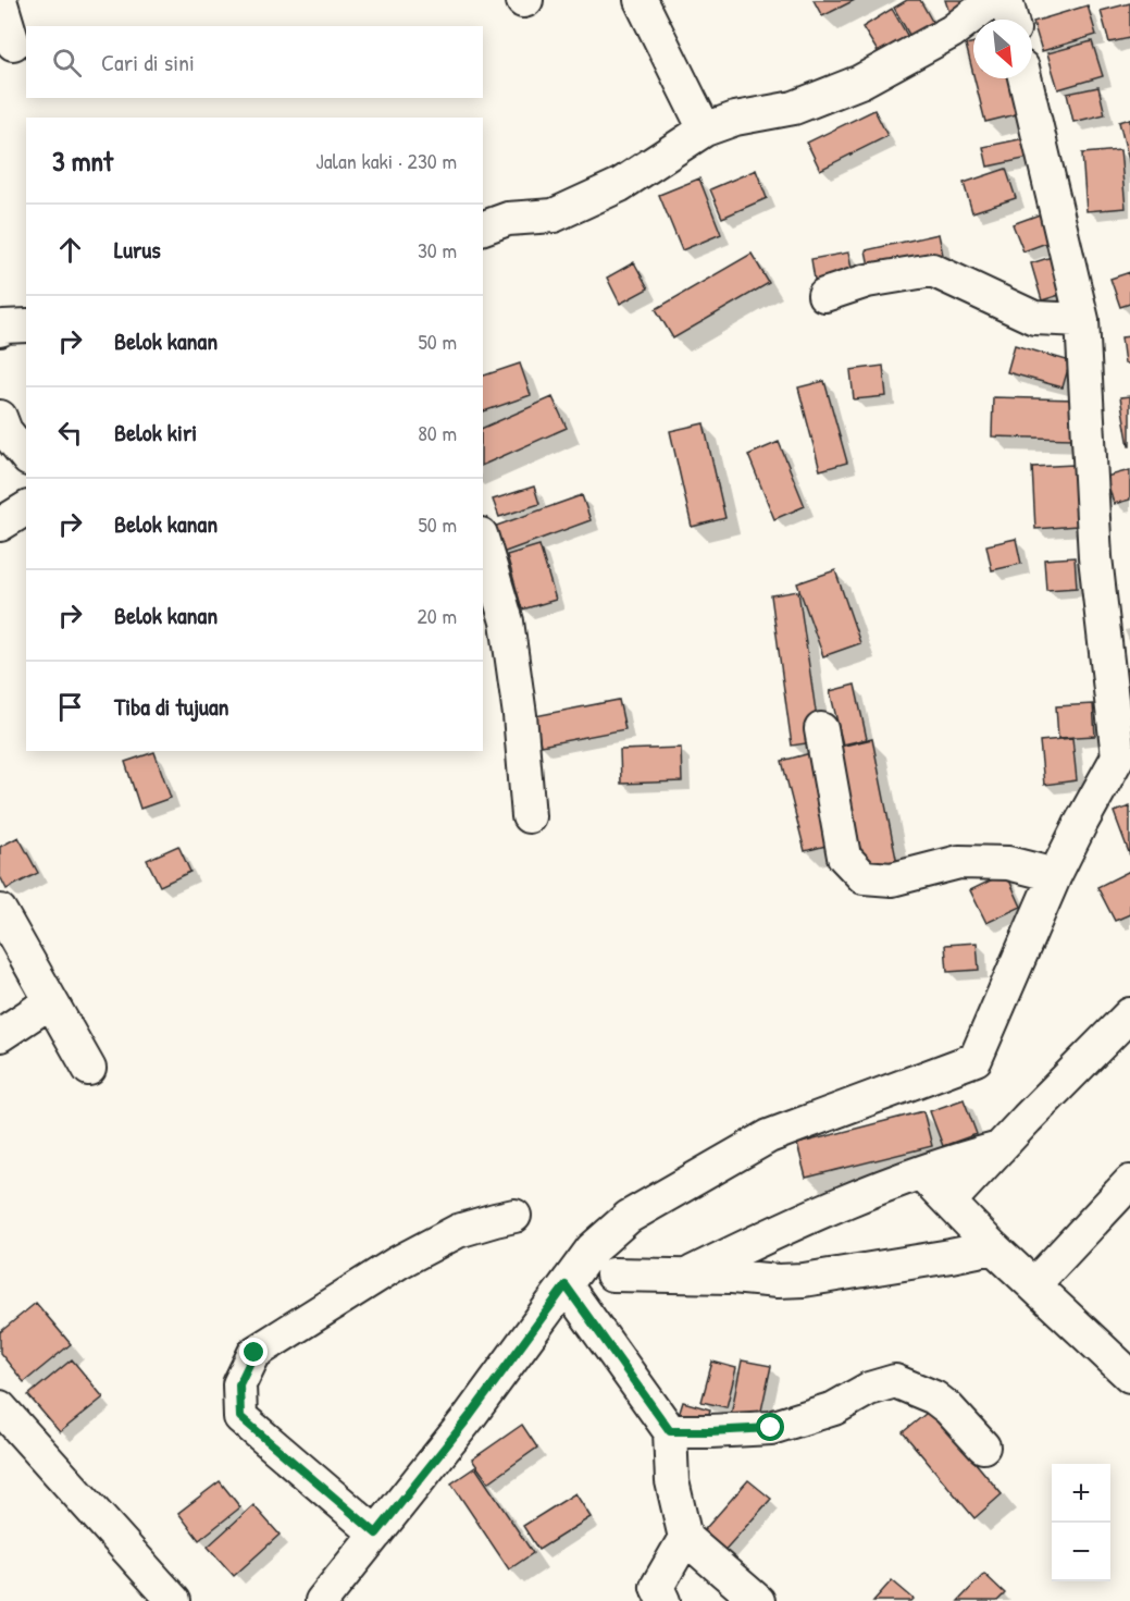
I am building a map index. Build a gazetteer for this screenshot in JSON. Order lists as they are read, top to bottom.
{
  "north": "bottom right",
  "page": {
    "search": "Cari di sini",
    "heading": ["3 mnt", "Jalan kaki · 230 m"],
    "list": [
      ["Lurus", "30 m"],
      ["Belok kanan", "50 m"],
      ["Belok kiri", "80 m"],
      ["Belok kanan", "50 m"],
      ["Belok kanan", "20 m"],
      "Tiba di tujuan"
    ],
    "map_buttons": ["+", "−"]
  }
}
